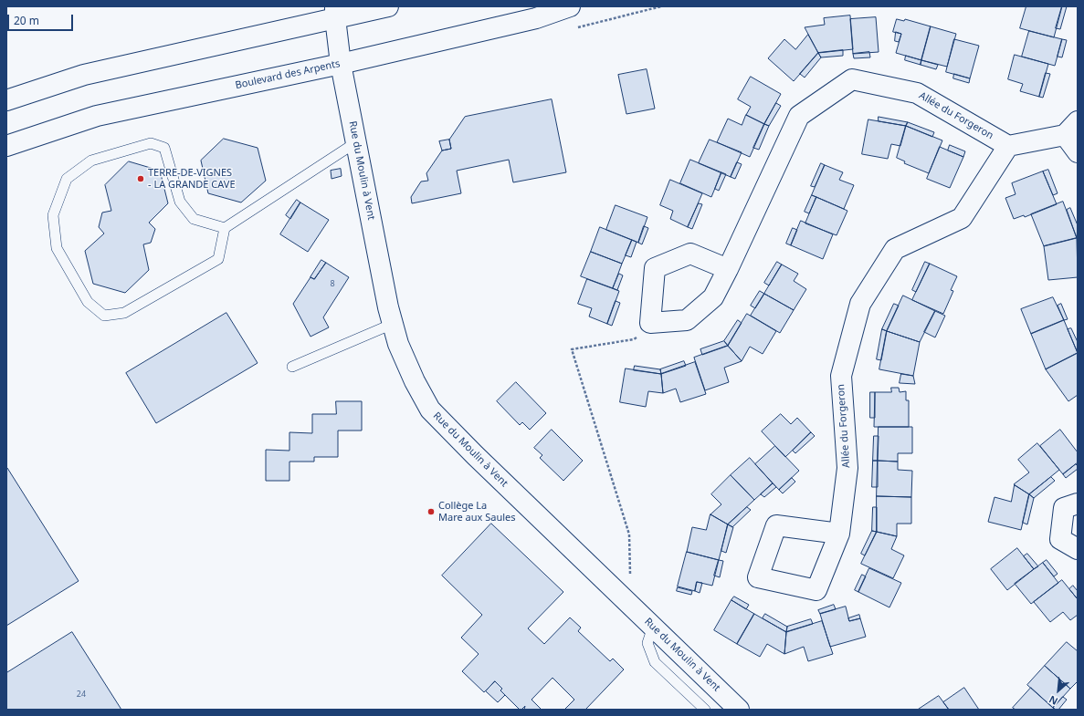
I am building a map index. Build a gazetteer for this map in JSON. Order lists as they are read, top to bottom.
{
  "streets": {
    "street": ["Boulevard des Arpents", "Allée du Forgeron", "Rue du Moulin à Vent"]
  },
  "crossings": [
    ["Boulevard des Arpents", "Rue du Moulin à Vent"]
  ],
  "places": ["TERRE-DE-VIGNES - LA GRANDE CAVE", "Collège La Mare aux Saules"],
  "house_numbers": ["8", "24"],
  "scale_bar": "20 m",
  "north": "bottom left"
}
